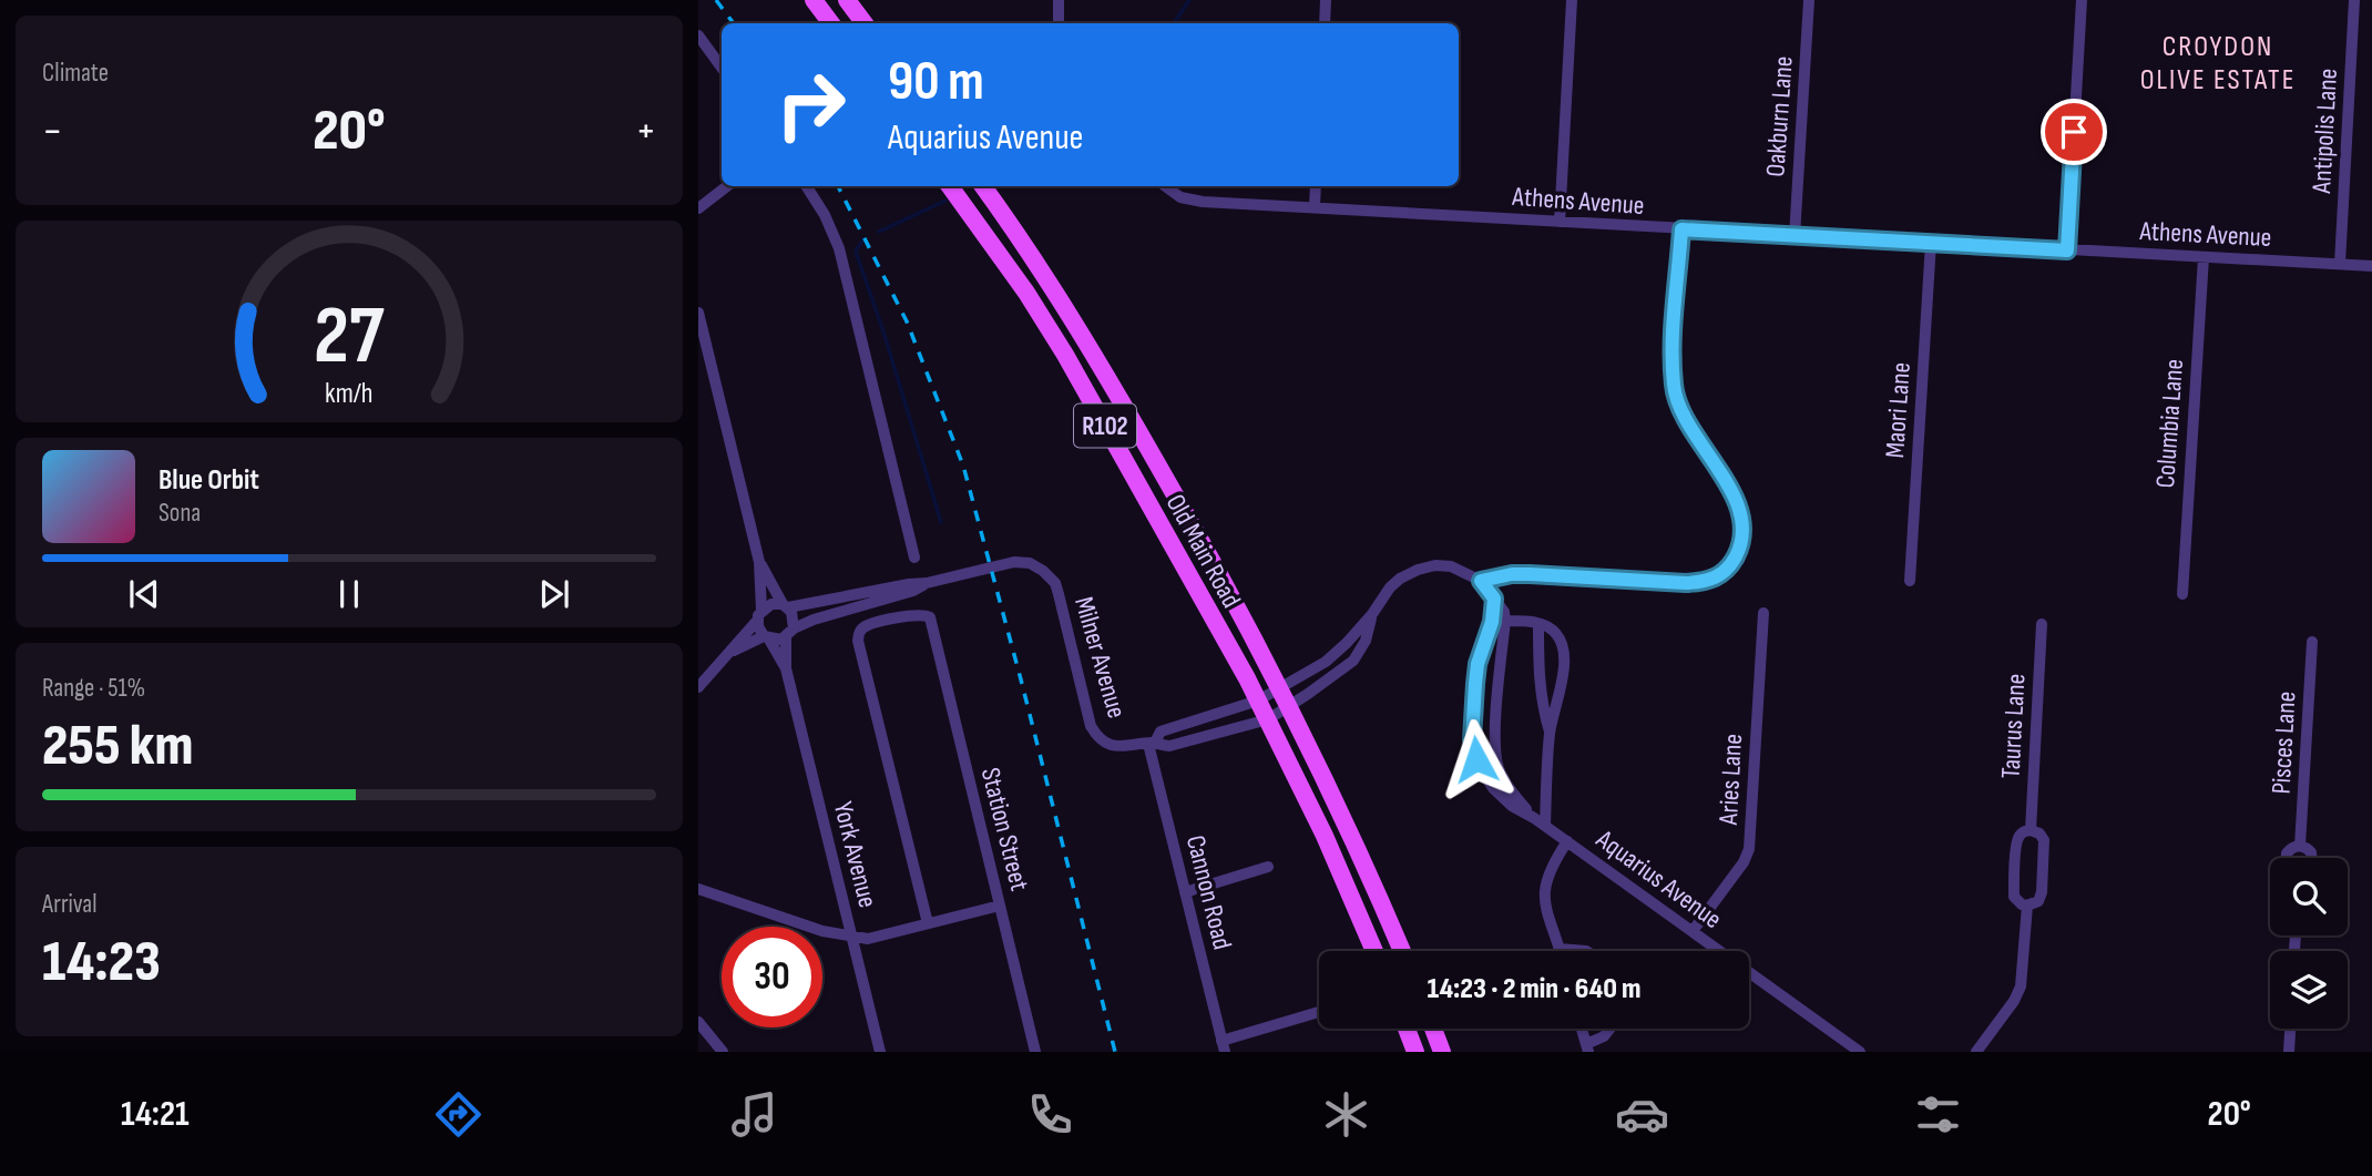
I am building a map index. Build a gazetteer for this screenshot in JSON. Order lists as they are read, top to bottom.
{
  "streets": {
    "main road": ["R102", "Old Main Road"],
    "street": [
      "Oakburn Lane",
      "Antipolis Lane",
      "Athens Avenue",
      "Maori Lane",
      "Columbia Lane",
      "Milner Avenue",
      "Taurus Lane",
      "Pisces Lane",
      "Aries Lane",
      "Station Street",
      "York Avenue",
      "Aquarius Avenue",
      "Cannon Road"
    ]
  },
  "crossings": [
    ["Oakburn Lane", "Athens Avenue"],
    ["Antipolis Lane", "Athens Avenue"],
    ["Athens Avenue", "Maori Lane"],
    ["Athens Avenue", "Columbia Lane"],
    ["Old Main Road", "Milner Avenue"],
    ["Milner Avenue", "York Avenue"],
    ["Milner Avenue", "Cannon Road"],
    ["Aries Lane", "Aquarius Avenue"]
  ],
  "districts": ["CROYDON OLIVE ESTATE"],
  "page": {
    "tile": [
      "Climate",
      ["Range · 51%", "255 km"],
      ["Arrival", "14:23"]
    ],
    "turn": ["90 m", "Aquarius Avenue"],
    "heat": ["−", "20°", "+"],
    "song": ["Blue Orbit", "Sona"],
    "limit": "30",
    "trip": "14:23 · 2 min · 640 m",
    "tabs": ["14:21", "20°"],
    "gauge": ["27", "km/h"]
  }
}
